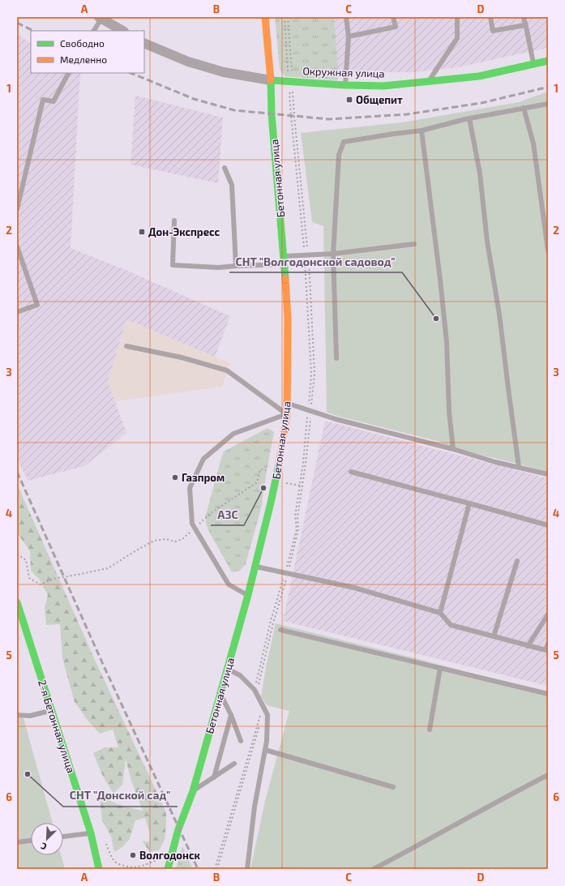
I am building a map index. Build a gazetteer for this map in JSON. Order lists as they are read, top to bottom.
{
  "streets": {
    "main road": ["Окружная улица", "Бетонная улица", "2-я Бетонная улица"]
  },
  "crossings": [
    ["Окружная улица", "Бетонная улица"]
  ],
  "places": {
    "transit": ["Общепит", "Дон-Экспресс"],
    "other": [
      "СНТ \"Волгодонской садовод\"",
      "Газпром",
      "АЗС",
      "СНТ \"Донской сад\"",
      "Волгодонск"
    ]
  },
  "legend": ["Свободно", "Медленно"],
  "north": "bottom left",
  "grid": {
    "columns": [
      "A",
      "B",
      "C",
      "D"
    ],
    "rows": [
      "1",
      "2",
      "3",
      "4",
      "5",
      "6"
    ]
  }
}
